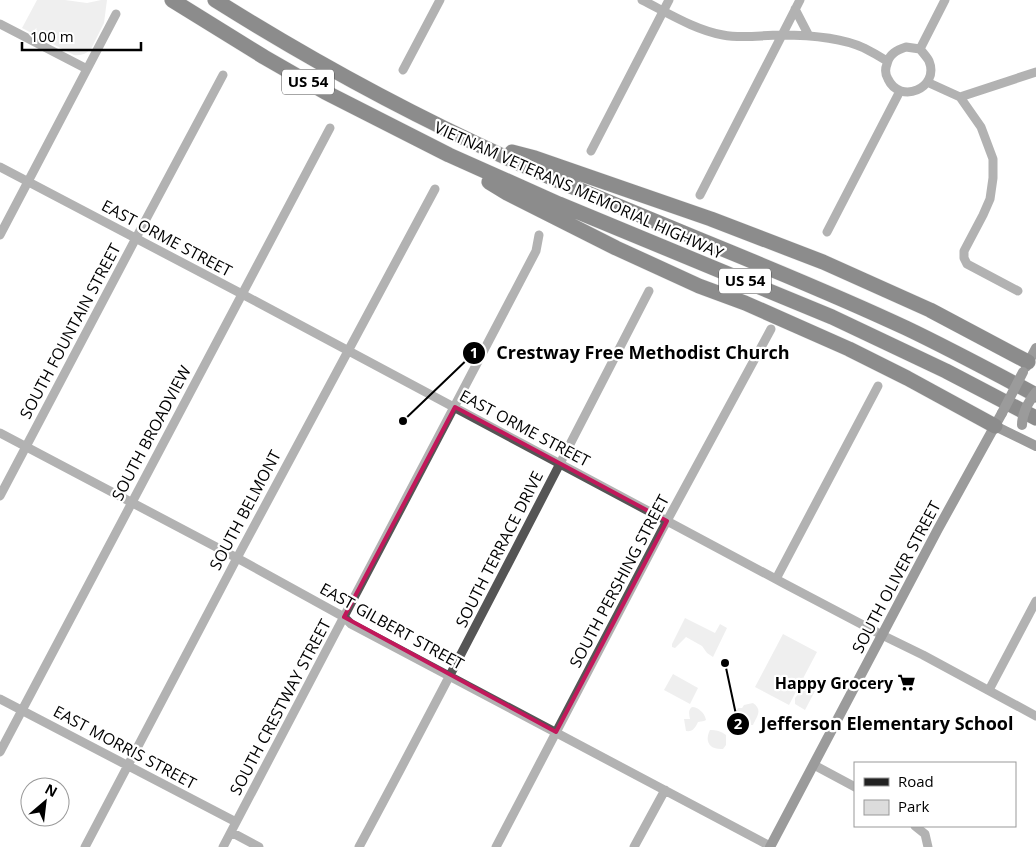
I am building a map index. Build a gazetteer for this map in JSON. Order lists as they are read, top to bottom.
{
  "streets": {
    "highway": ["US 54", "VIETNAM VETERANS MEMORIAL HIGHWAY"],
    "main road": ["SOUTH OLIVER STREET"],
    "street": [
      "EAST ORME STREET",
      "SOUTH FOUNTAIN STREET",
      "SOUTH BROADVIEW",
      "SOUTH BELMONT",
      "SOUTH TERRACE DRIVE",
      "SOUTH PERSHING STREET",
      "EAST GILBERT STREET",
      "SOUTH CRESTWAY STREET",
      "EAST MORRIS STREET"
    ]
  },
  "crossings": [
    ["EAST ORME STREET", "SOUTH FOUNTAIN STREET"],
    ["EAST ORME STREET", "SOUTH BROADVIEW"],
    ["EAST ORME STREET", "SOUTH BELMONT"],
    ["EAST ORME STREET", "SOUTH TERRACE DRIVE"],
    ["EAST ORME STREET", "SOUTH OLIVER STREET"],
    ["EAST ORME STREET", "SOUTH PERSHING STREET"],
    ["EAST ORME STREET", "SOUTH CRESTWAY STREET"],
    ["SOUTH FOUNTAIN STREET", "EAST GILBERT STREET"],
    ["SOUTH BROADVIEW", "EAST GILBERT STREET"],
    ["SOUTH BROADVIEW", "EAST MORRIS STREET"],
    ["SOUTH BELMONT", "EAST GILBERT STREET"],
    ["SOUTH BELMONT", "EAST MORRIS STREET"],
    ["SOUTH TERRACE DRIVE", "EAST GILBERT STREET"],
    ["SOUTH OLIVER STREET", "EAST GILBERT STREET"],
    ["SOUTH PERSHING STREET", "EAST GILBERT STREET"],
    ["EAST GILBERT STREET", "SOUTH CRESTWAY STREET"],
    ["SOUTH CRESTWAY STREET", "EAST MORRIS STREET"]
  ],
  "places": {
    "other": ["Crestway Free Methodist Church", "Jefferson Elementary School"],
    "supermarket": ["Happy Grocery"]
  },
  "legend": ["Road", "Park"],
  "scale_bar": "100 m",
  "north": "top right"
}
